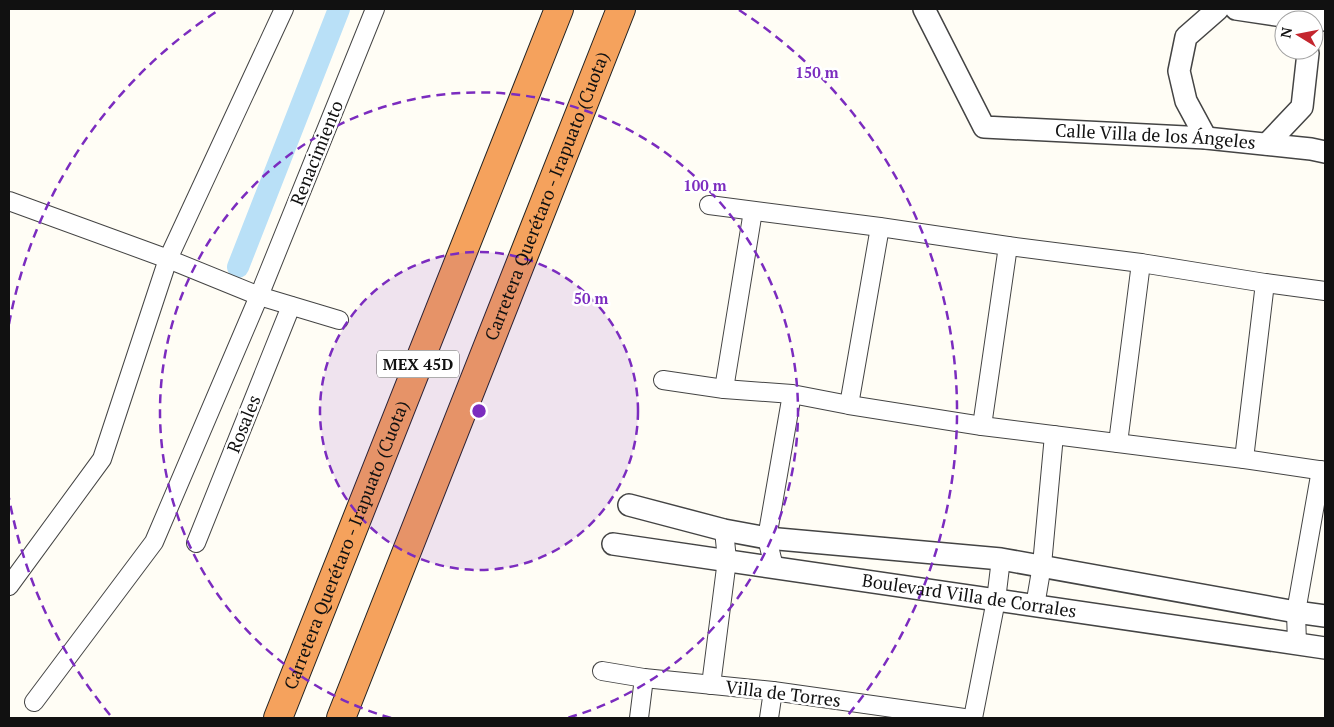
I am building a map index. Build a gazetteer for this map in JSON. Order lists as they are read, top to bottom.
{
  "streets": {
    "highway": ["Carretera Querétaro - Irapuato (Cuota)", "MEX 45D"],
    "street": [
      "Calle Villa de los Ángeles",
      "Renacimiento",
      "Rosales",
      "Boulevard Villa de Corrales",
      "Villa de Torres"
    ]
  },
  "north": "left",
  "rings": ["150 m", "100 m", "50 m"]
}
